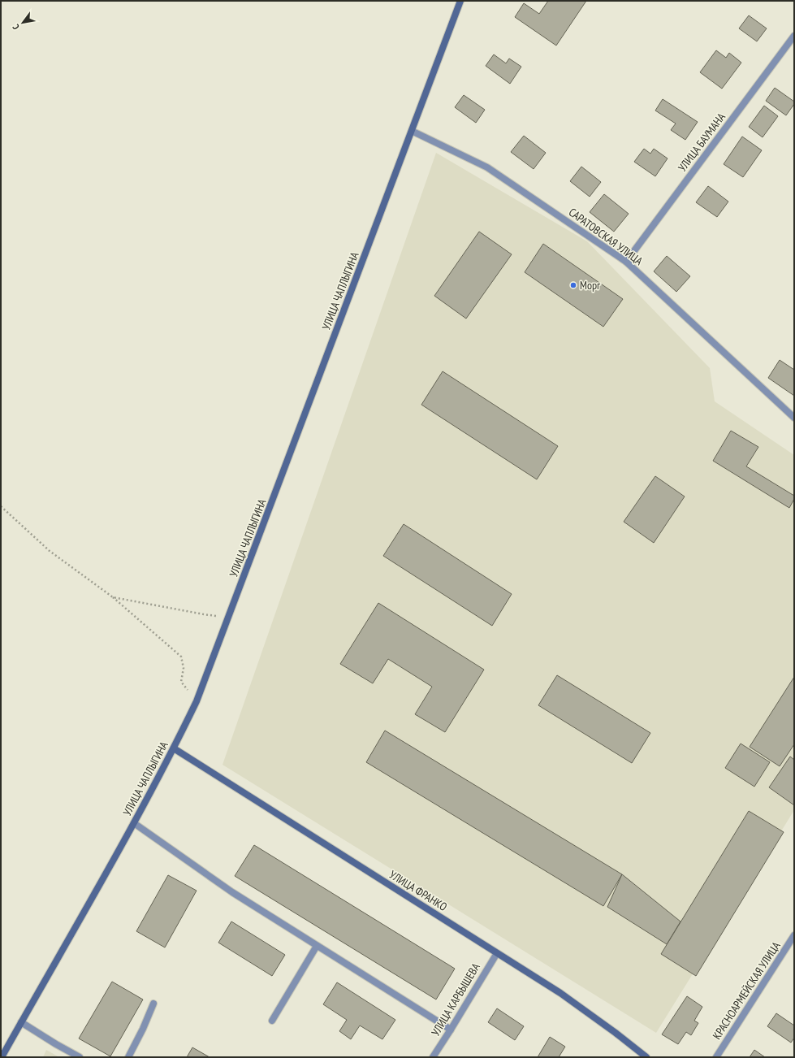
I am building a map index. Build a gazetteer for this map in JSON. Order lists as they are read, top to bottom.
{
  "streets": {
    "main road": ["УЛИЦА ЧАПЛЫГИНА", "УЛИЦА ФРАНКО"],
    "street": [
      "УЛИЦА БАУМАНА",
      "САРАТОВСКАЯ УЛИЦА",
      "КРАСНОАРМЕЙСКАЯ УЛИЦА",
      "УЛИЦА КАРБЫШЕВА"
    ]
  },
  "crossings": [
    ["УЛИЦА БАУМАНА", "САРАТОВСКАЯ УЛИЦА"],
    ["САРАТОВСКАЯ УЛИЦА", "УЛИЦА ЧАПЛЫГИНА"],
    ["УЛИЦА ЧАПЛЫГИНА", "УЛИЦА ФРАНКО"],
    ["УЛИЦА ФРАНКО", "УЛИЦА КАРБЫШЕВА"]
  ],
  "places": ["Морг"],
  "north": "bottom left"
}
